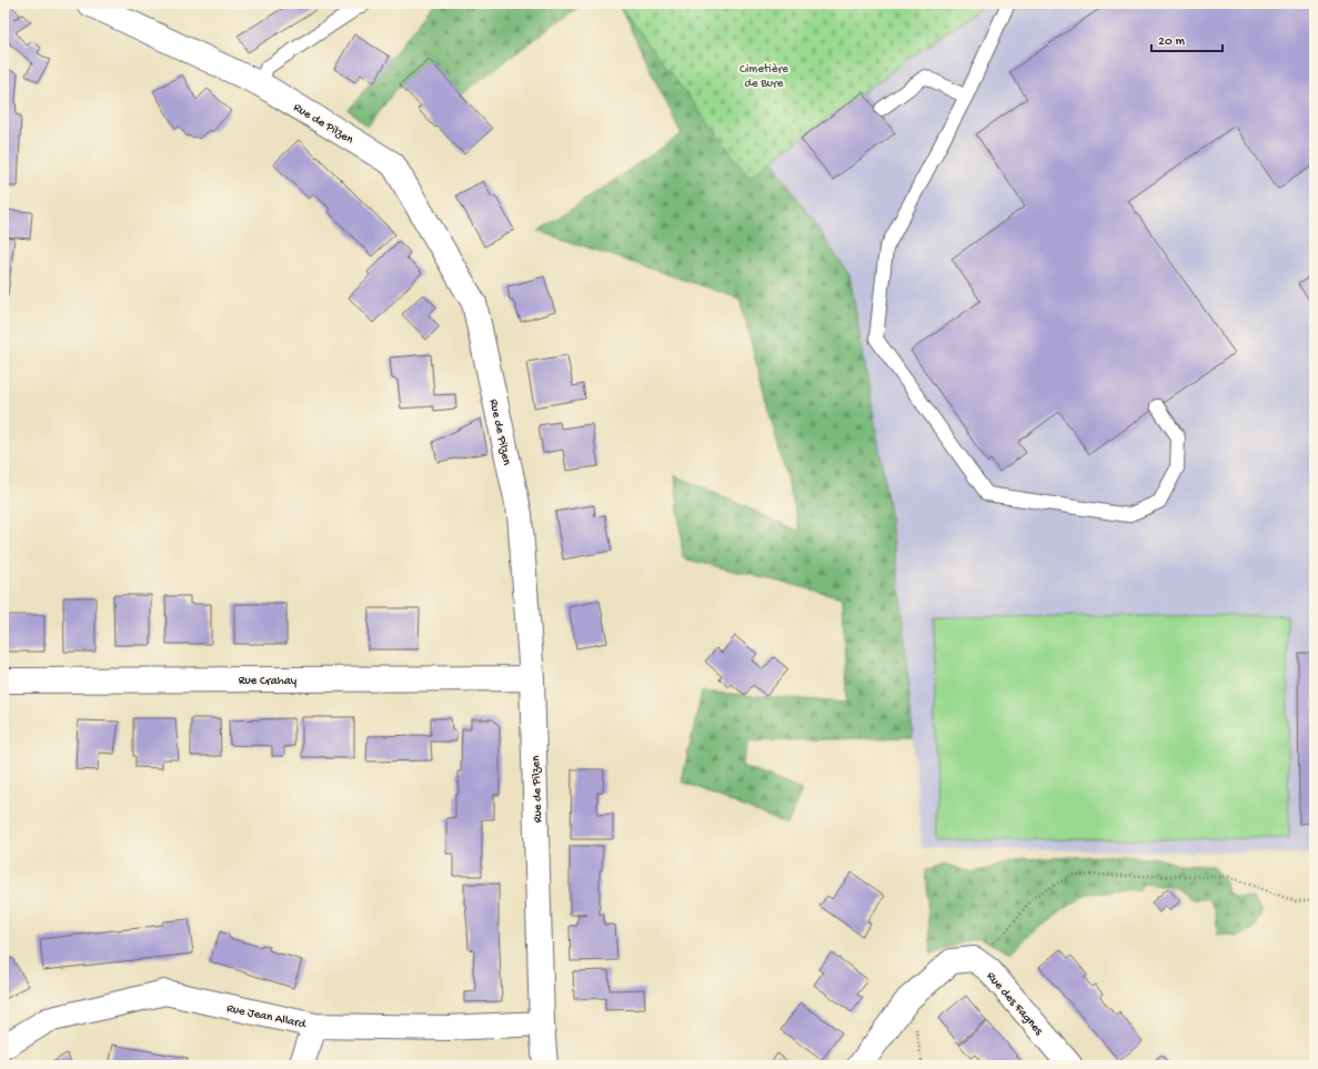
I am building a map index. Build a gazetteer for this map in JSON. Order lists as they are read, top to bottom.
{
  "streets": {
    "street": [
      "Rue de Pilzen",
      "Rue Crahay",
      "Rue des Fagnes",
      "Rue Jean Allard"
    ]
  },
  "crossings": [
    ["Rue de Pilzen", "Rue Crahay"],
    ["Rue de Pilzen", "Rue Jean Allard"]
  ],
  "parks": ["Cimetière de Bure"],
  "scale_bar": "20 m"
}
